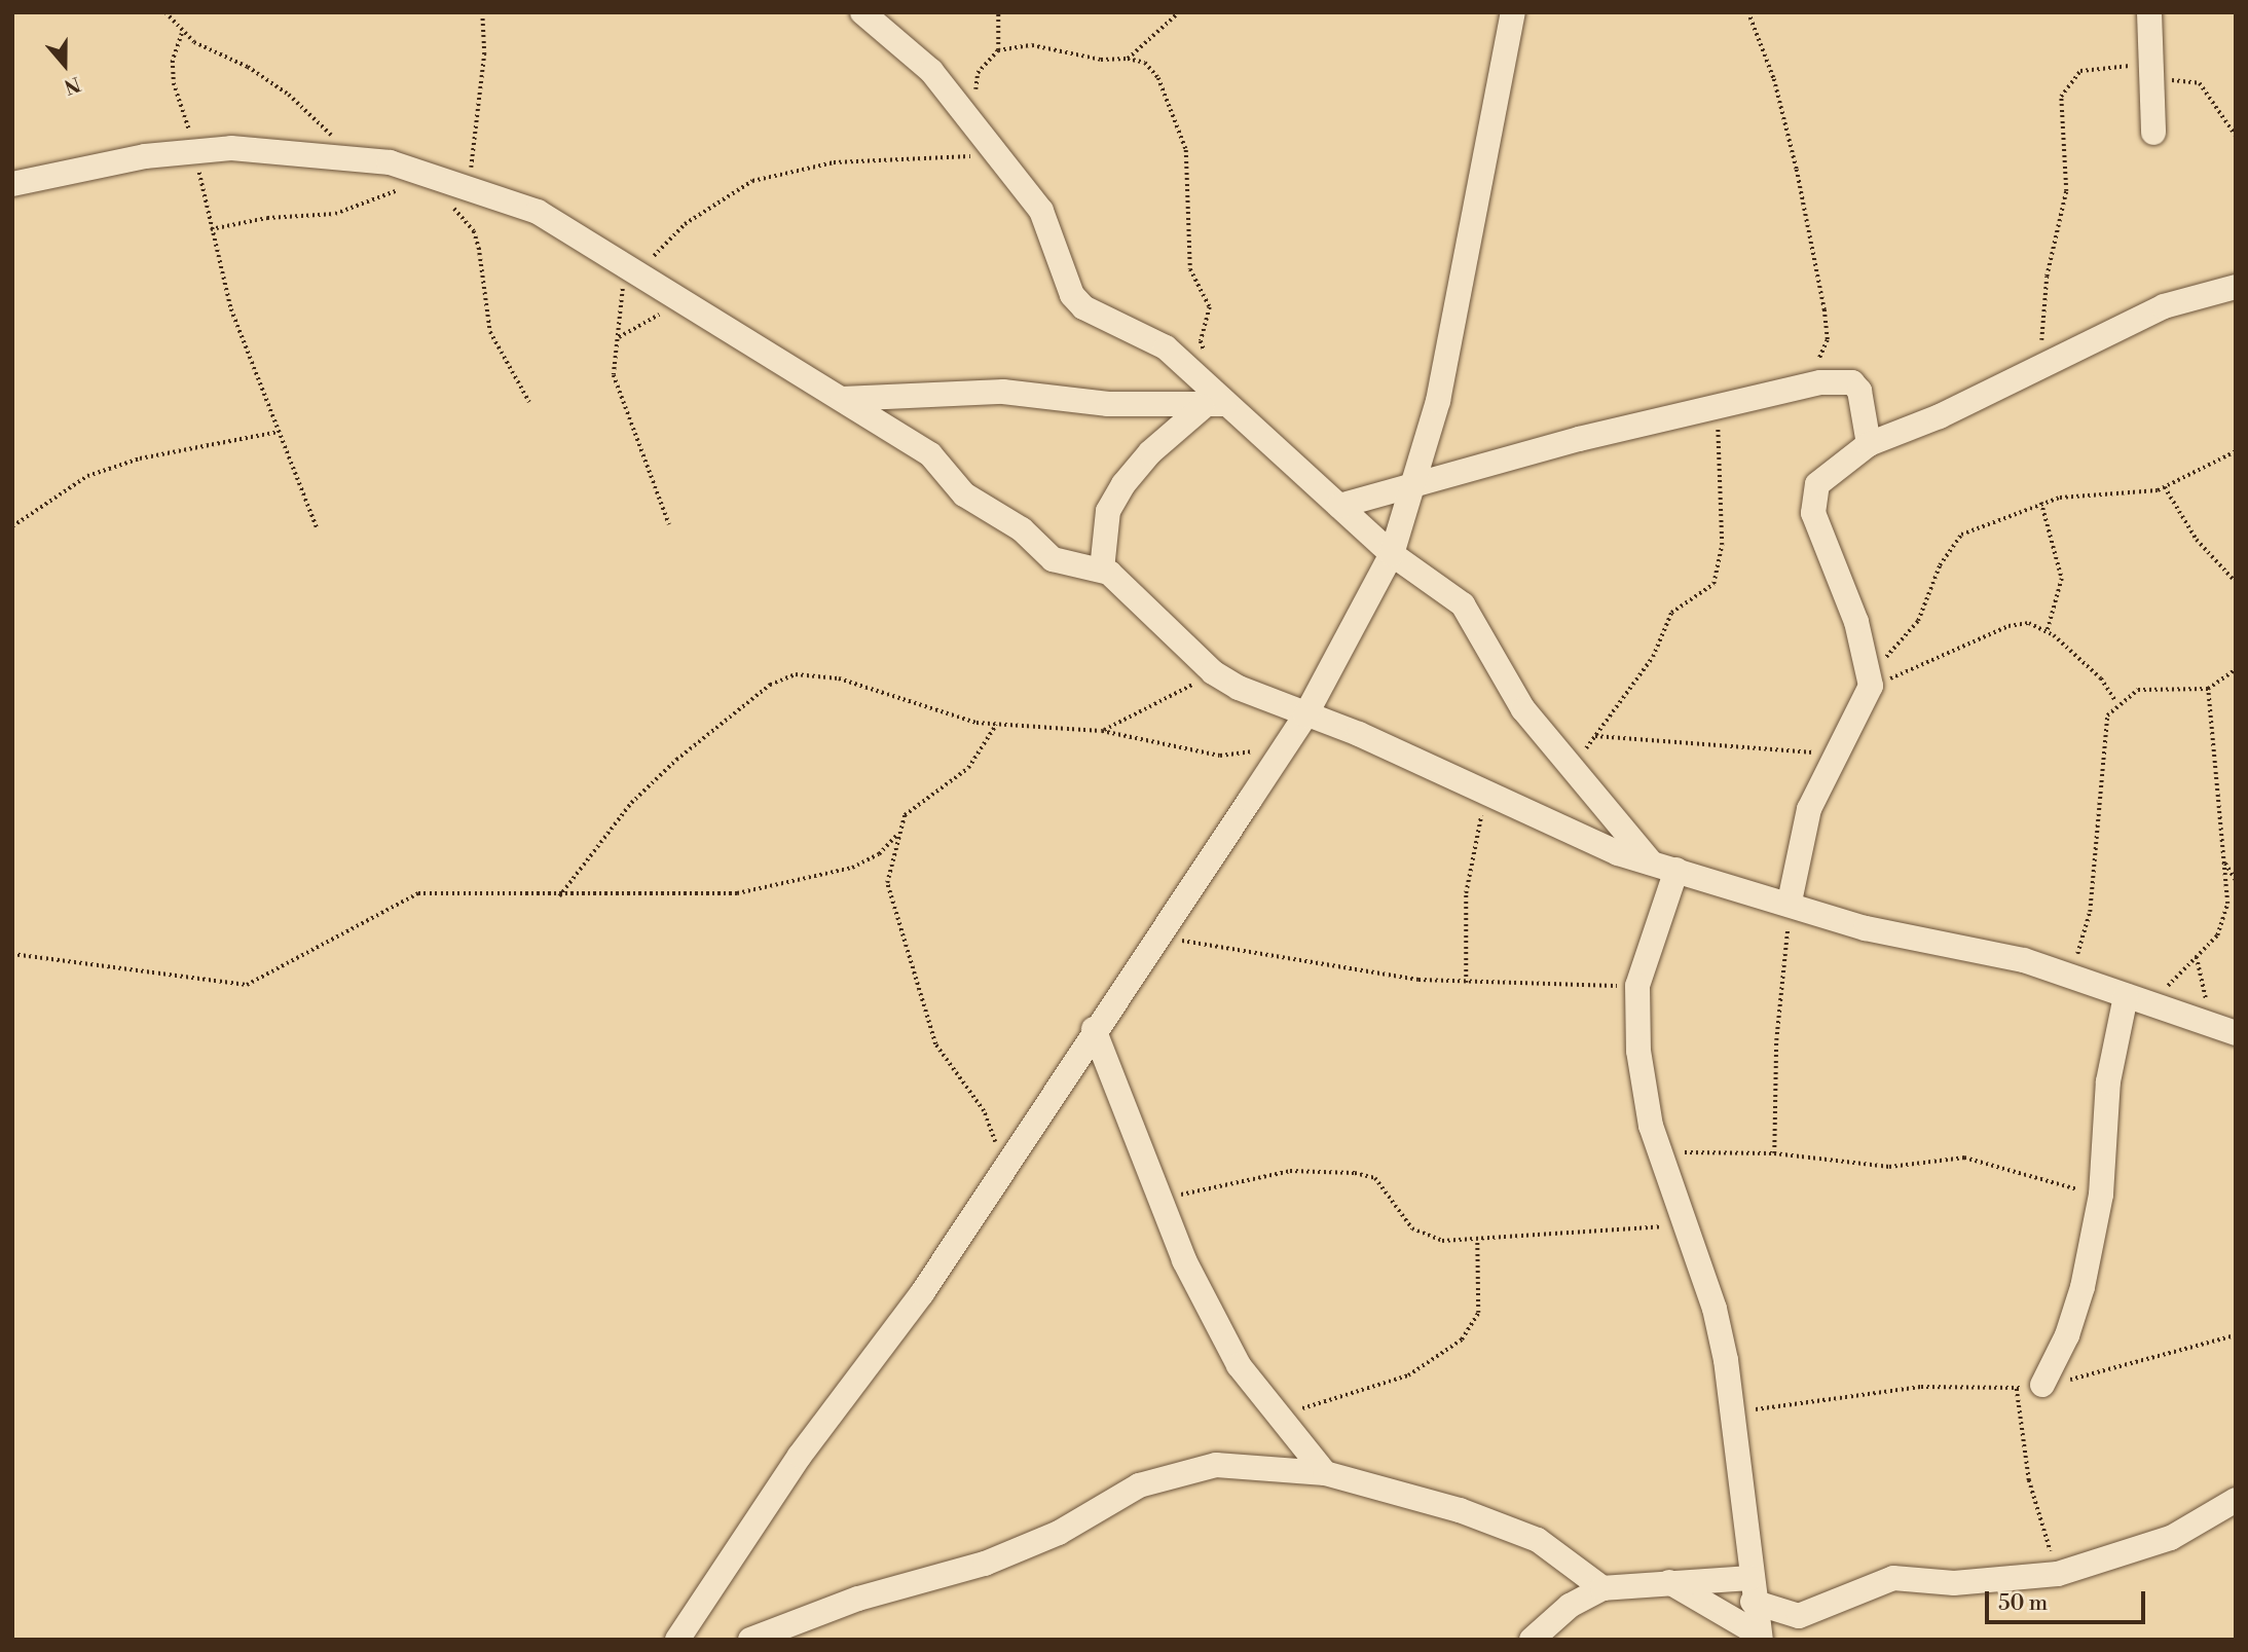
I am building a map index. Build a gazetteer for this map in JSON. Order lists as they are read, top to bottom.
{
  "scale_bar": "50 m",
  "north": "bottom"
}
